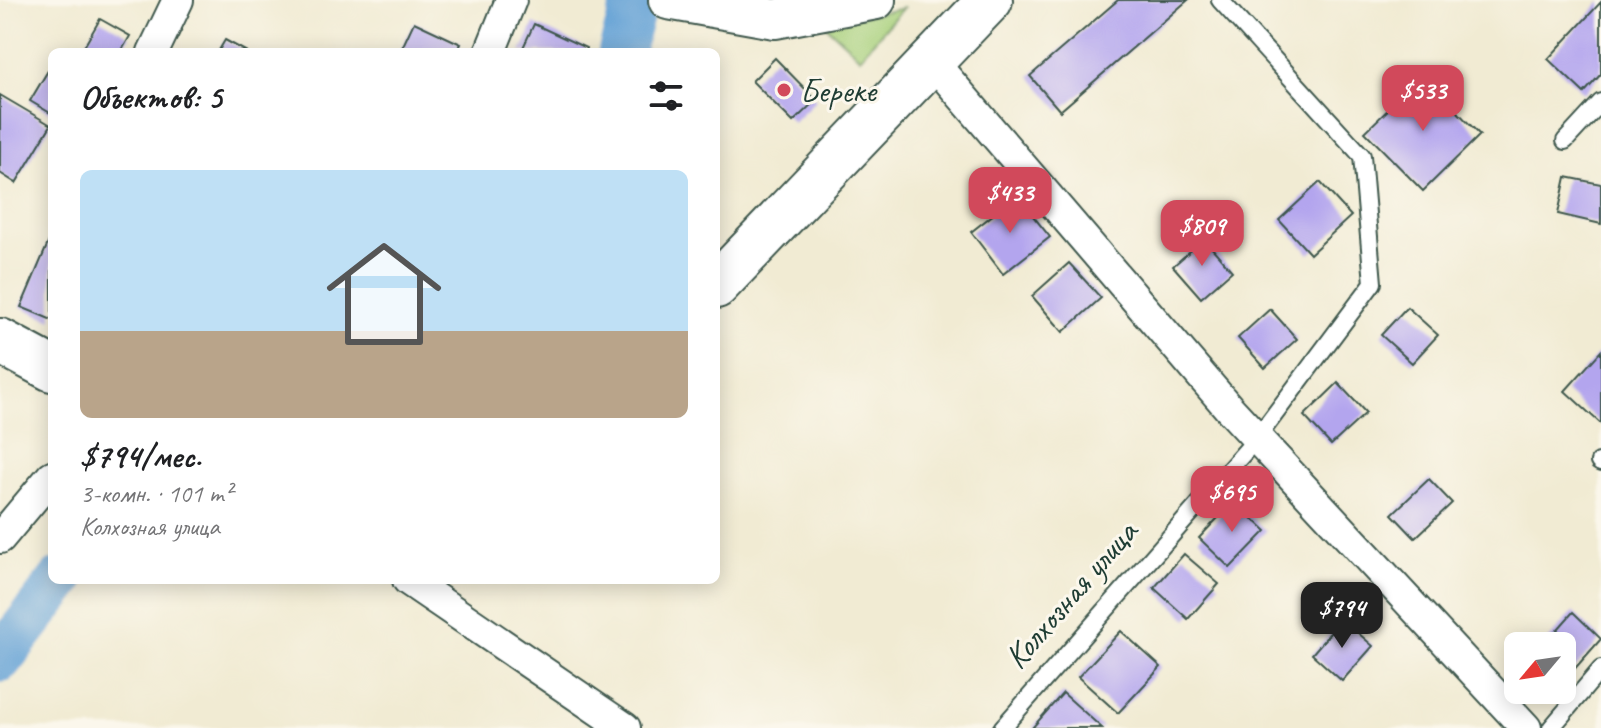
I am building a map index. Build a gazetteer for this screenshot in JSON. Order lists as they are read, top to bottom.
{
  "streets": {
    "lane": ["Колхозная улица"]
  },
  "places": ["Береке"],
  "north": "bottom left",
  "page": {
    "heading": "Объектов: 5",
    "price": [
      "$533",
      "$433",
      "$809",
      "$695",
      "$794"
    ],
    "list": [
      {
        "name": "$794/мес.",
        "note": "3-комн. · 101 m² · Колхозная улица"
      }
    ]
  }
}
